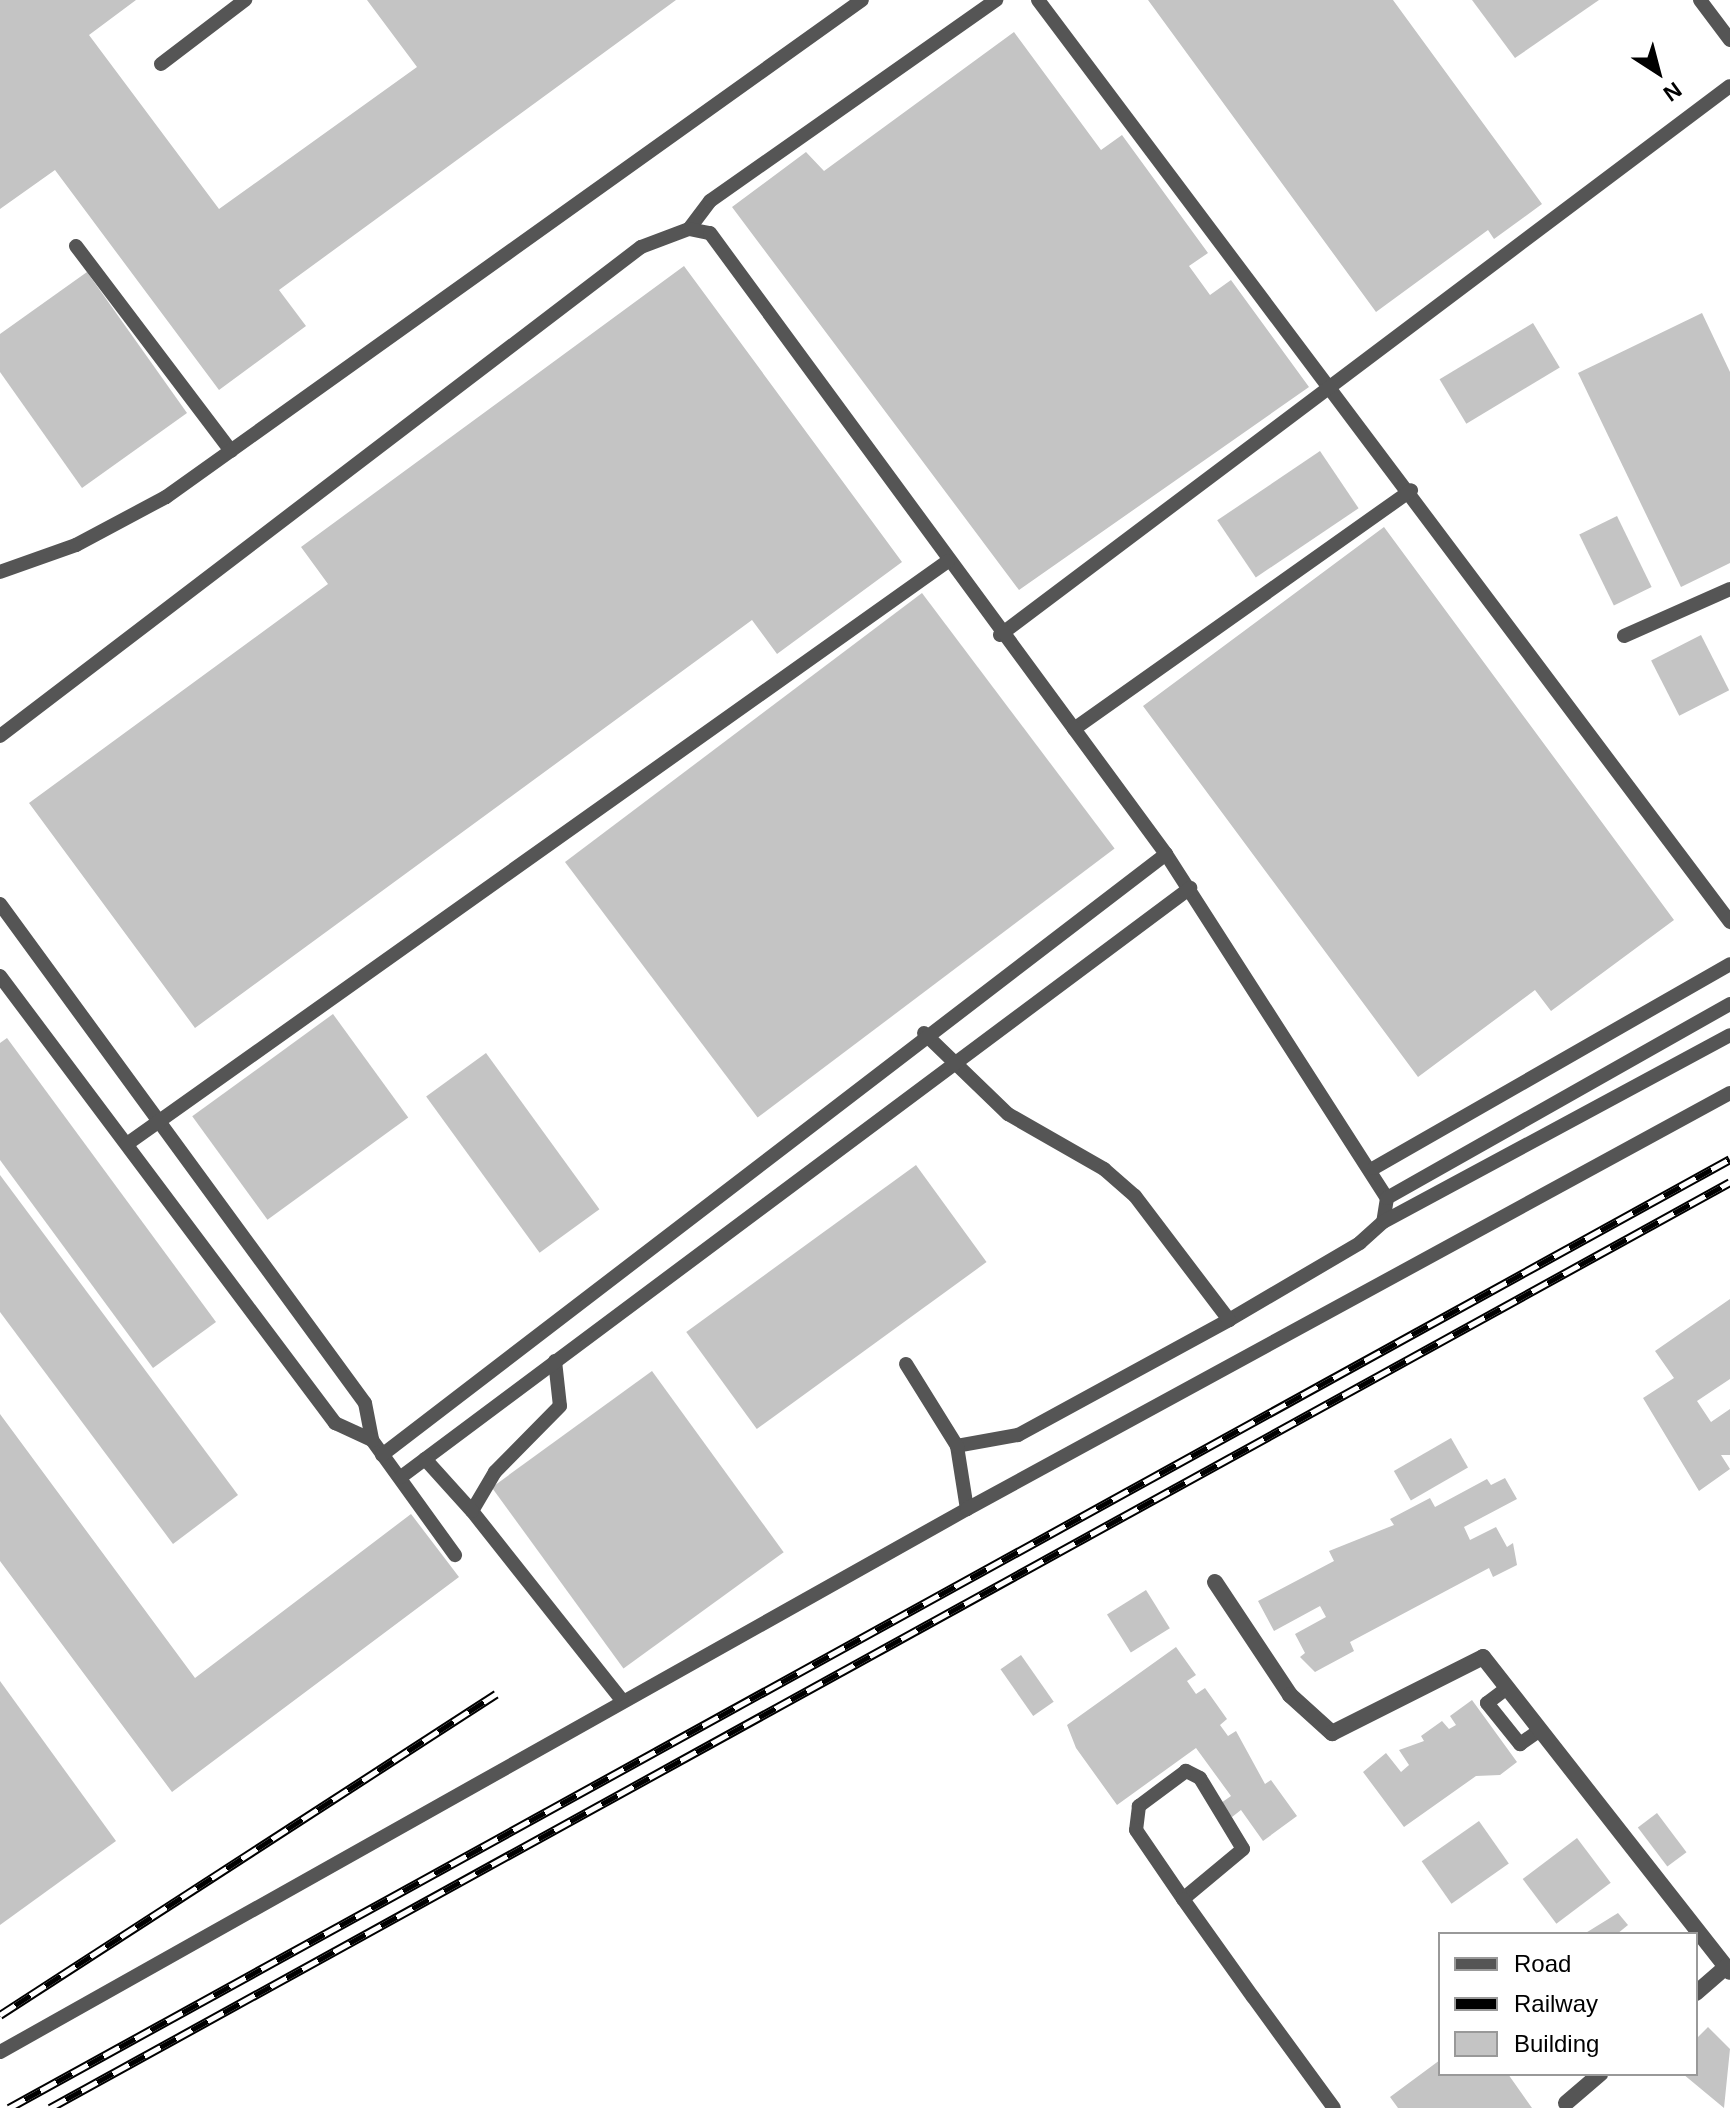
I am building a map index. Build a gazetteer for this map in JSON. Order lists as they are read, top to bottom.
{
  "legend": ["Road", "Railway", "Building"],
  "north": "bottom right"
}
